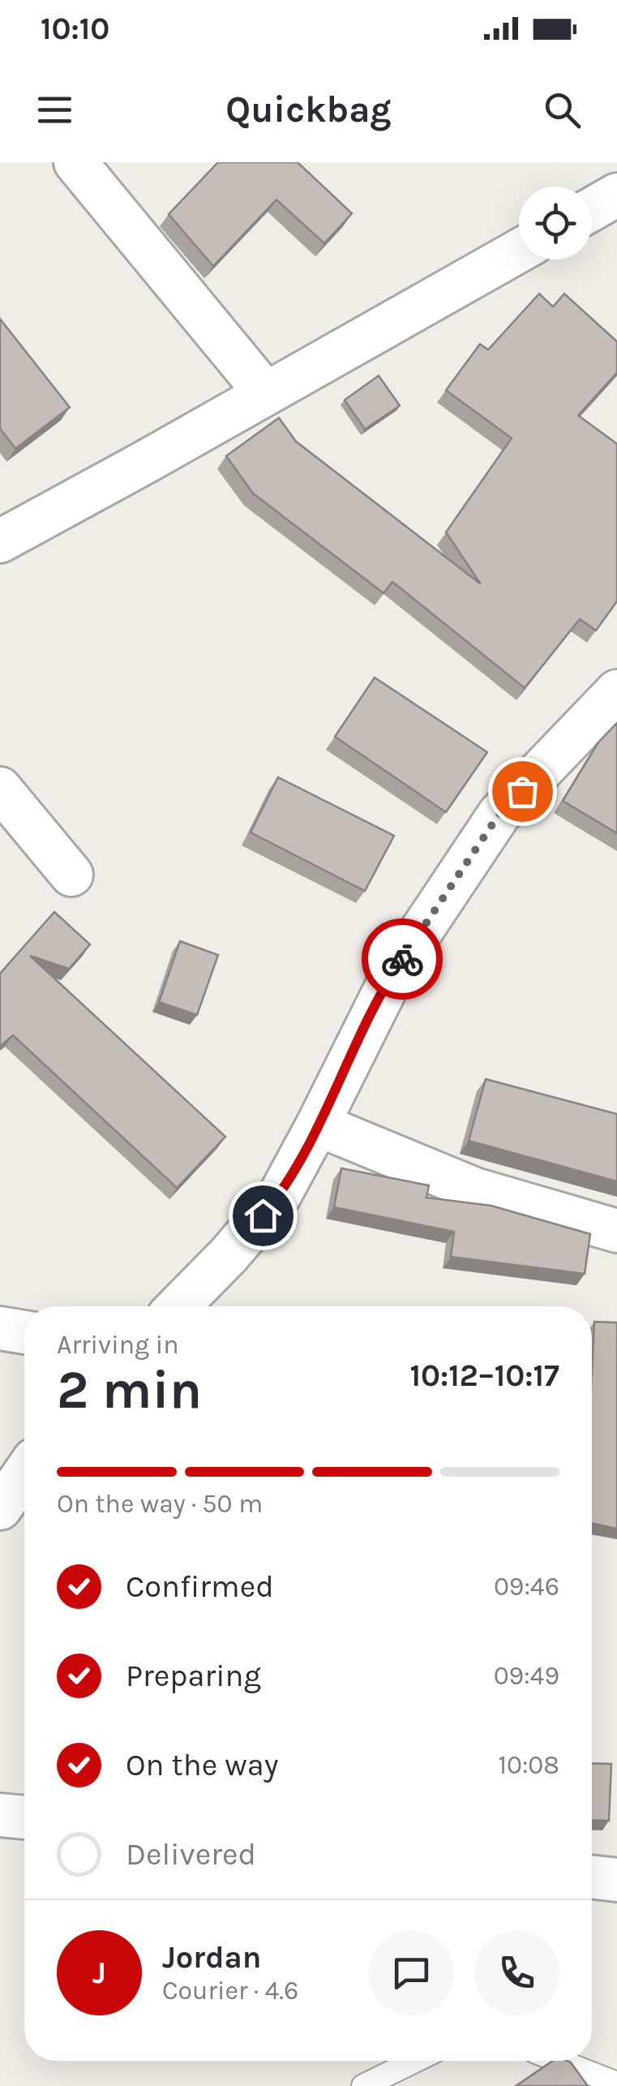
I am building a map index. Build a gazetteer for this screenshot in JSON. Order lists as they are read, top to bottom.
{
  "page": {
    "status": "10:10",
    "header": "Quickbag",
    "heading": ["2 min", "Arriving in", "10:12–10:17"],
    "panel": ["Jordan", "Courier · 4.6"],
    "bar": "On the way · 50 m",
    "list": [
      ["Confirmed", "09:46"],
      ["Preparing", "09:49"],
      ["On the way", "10:08"],
      "Delivered"
    ],
    "round": "J"
  }
}
